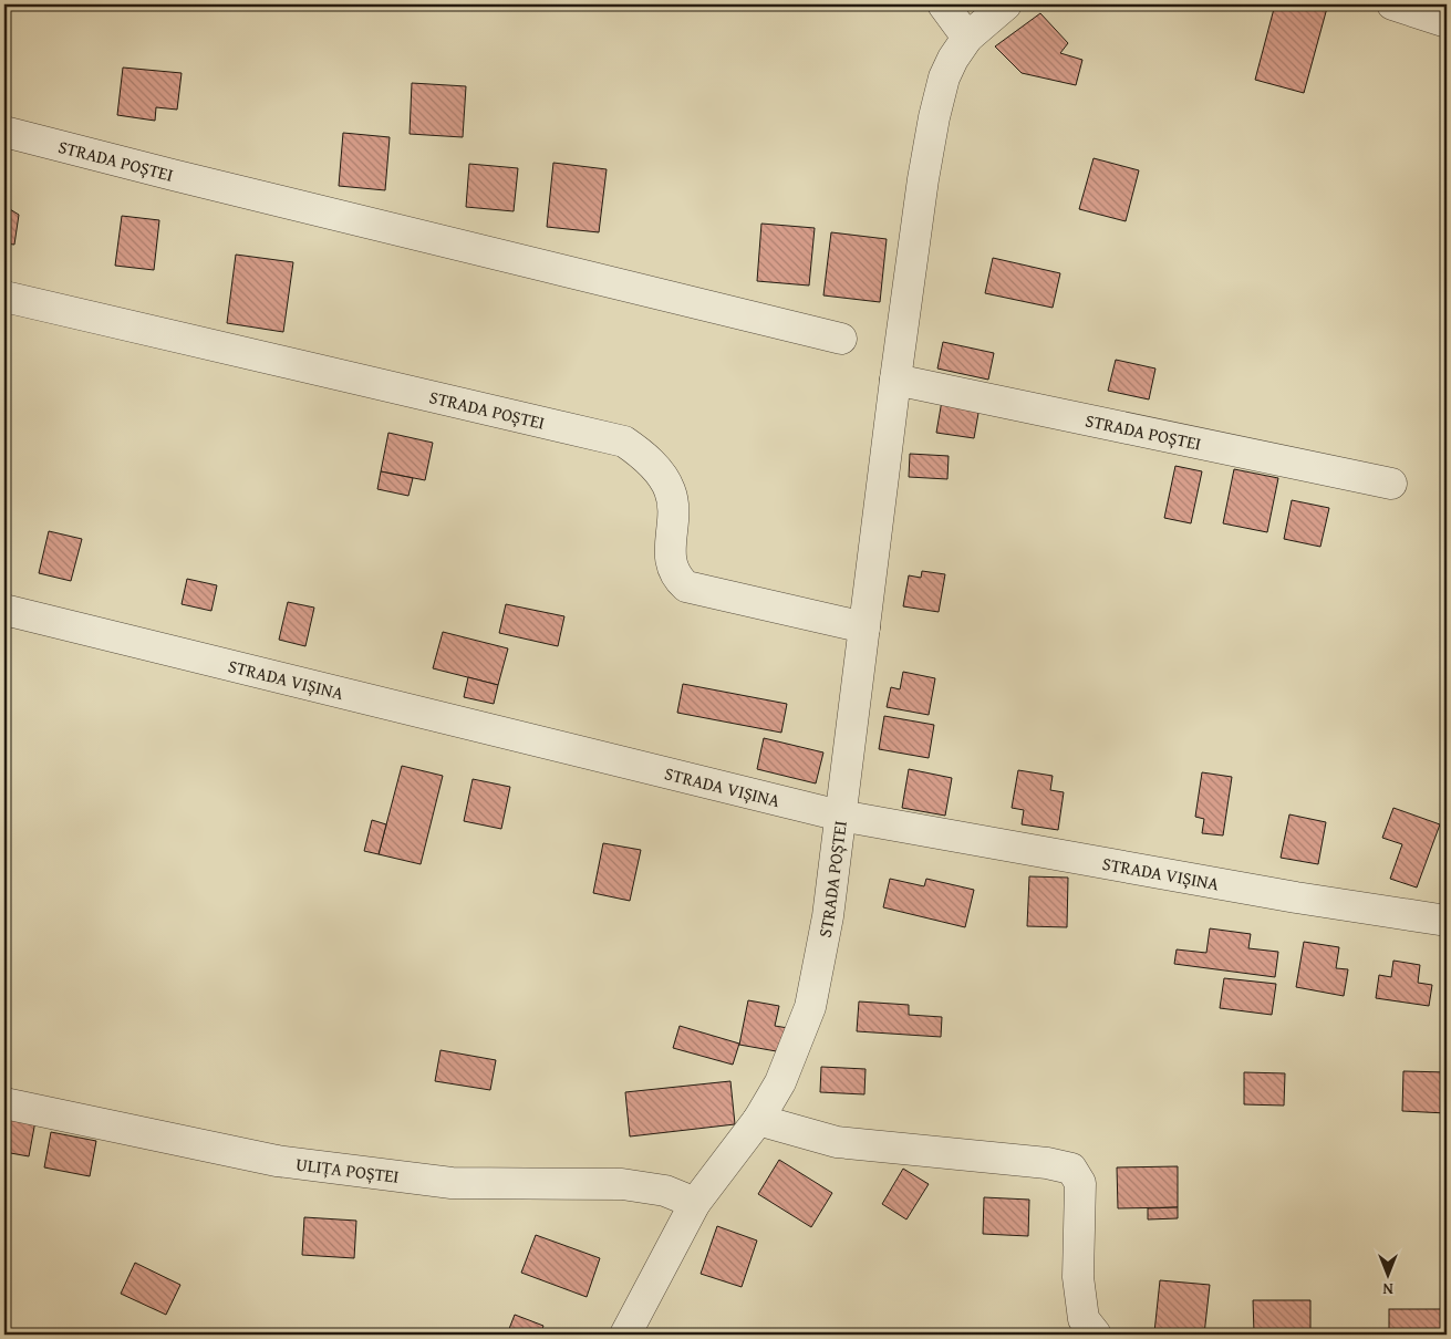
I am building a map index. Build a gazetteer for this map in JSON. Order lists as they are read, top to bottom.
{
  "streets": {
    "street": ["STRADA POȘTEI", "STRADA VIȘINA", "ULIȚA POȘTEI"]
  },
  "crossings": [
    ["STRADA POȘTEI", "STRADA VIȘINA"],
    ["STRADA POȘTEI", "ULIȚA POȘTEI"]
  ],
  "north": "bottom"
}
